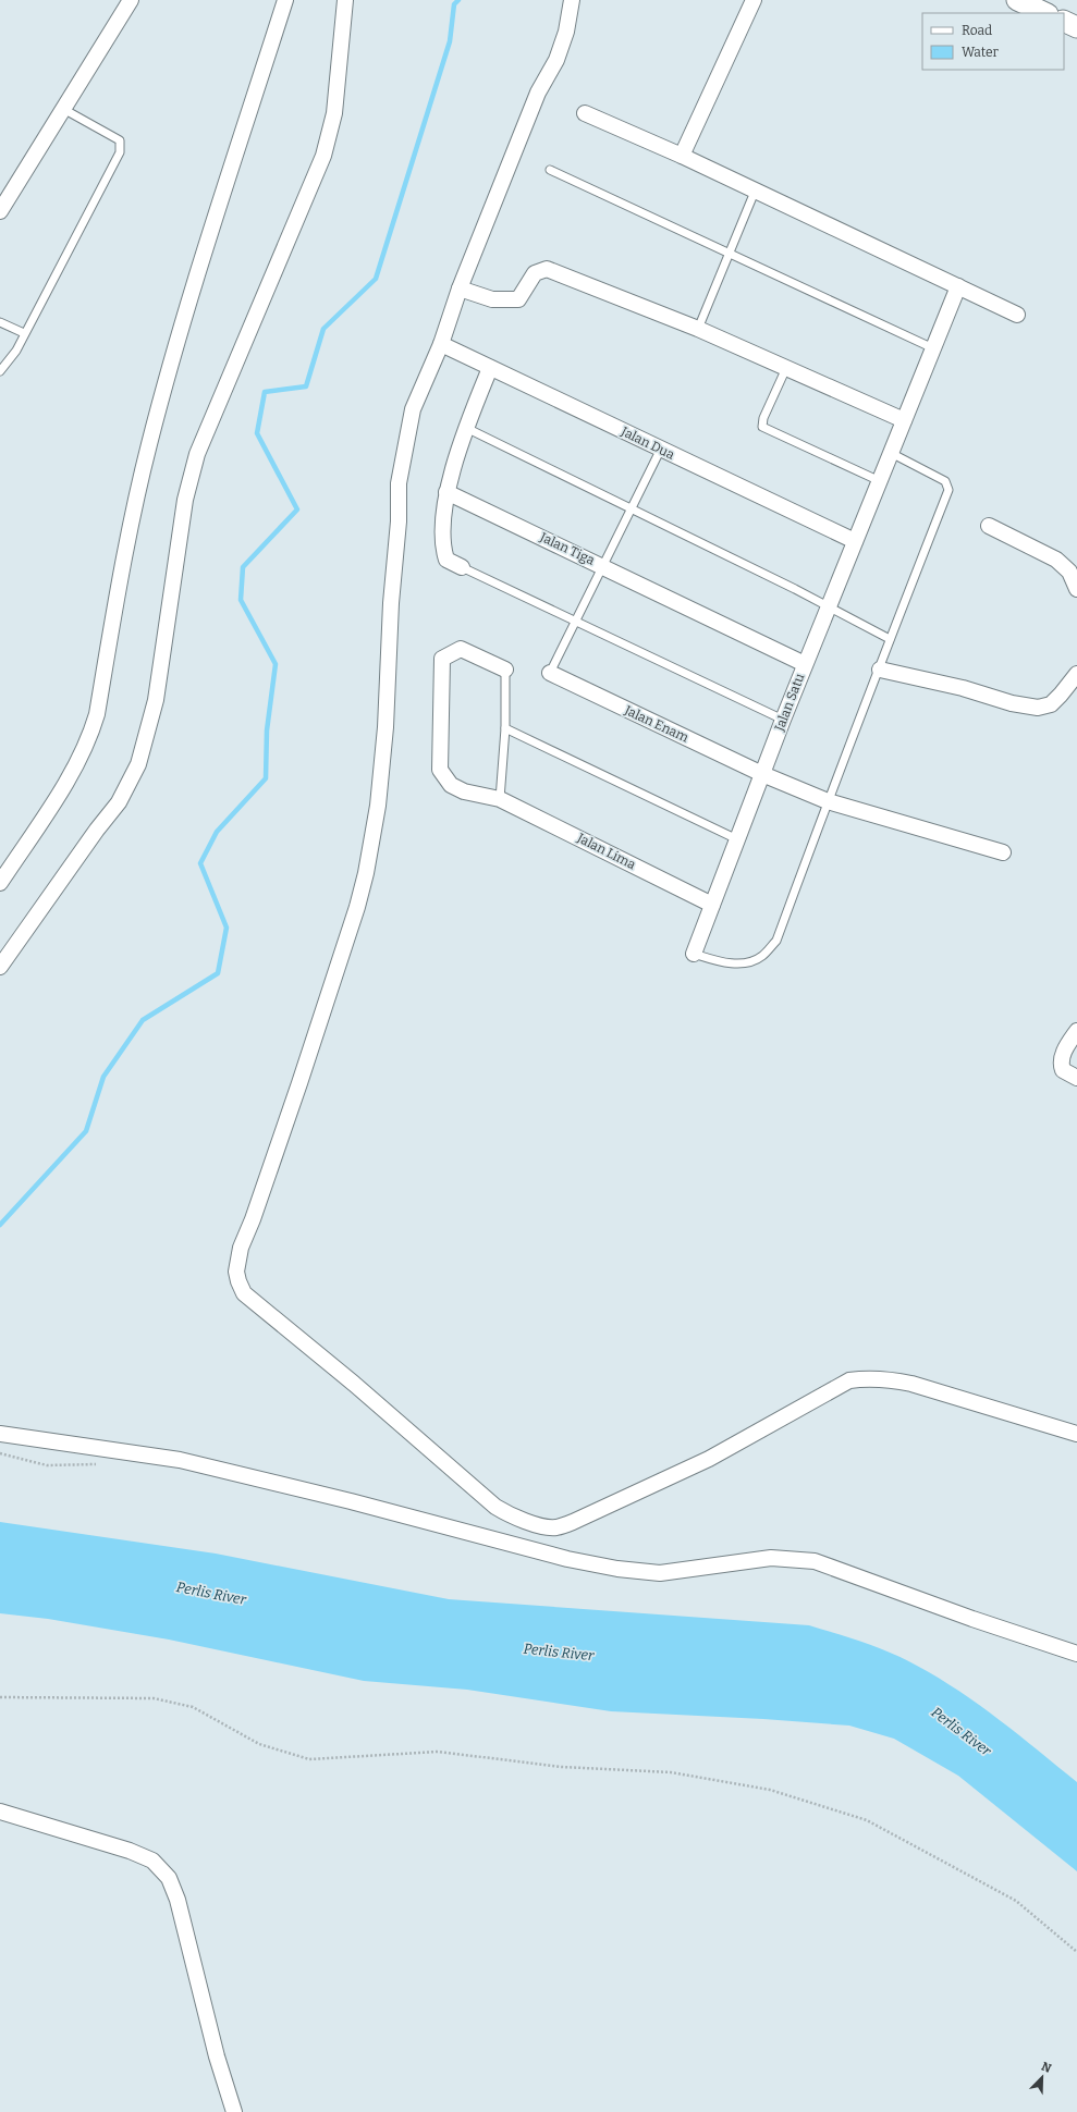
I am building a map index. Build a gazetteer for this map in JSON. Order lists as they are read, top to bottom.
{
  "streets": {
    "street": [
      "Jalan Dua",
      "Jalan Tiga",
      "Jalan Satu",
      "Jalan Enam",
      "Jalan Lima"
    ]
  },
  "crossings": [
    ["Jalan Dua", "Jalan Satu"],
    ["Jalan Tiga", "Jalan Satu"],
    ["Jalan Satu", "Jalan Enam"],
    ["Jalan Satu", "Jalan Lima"]
  ],
  "water": ["Perlis River"],
  "legend": ["Road", "Water"],
  "north": "top right"
}
